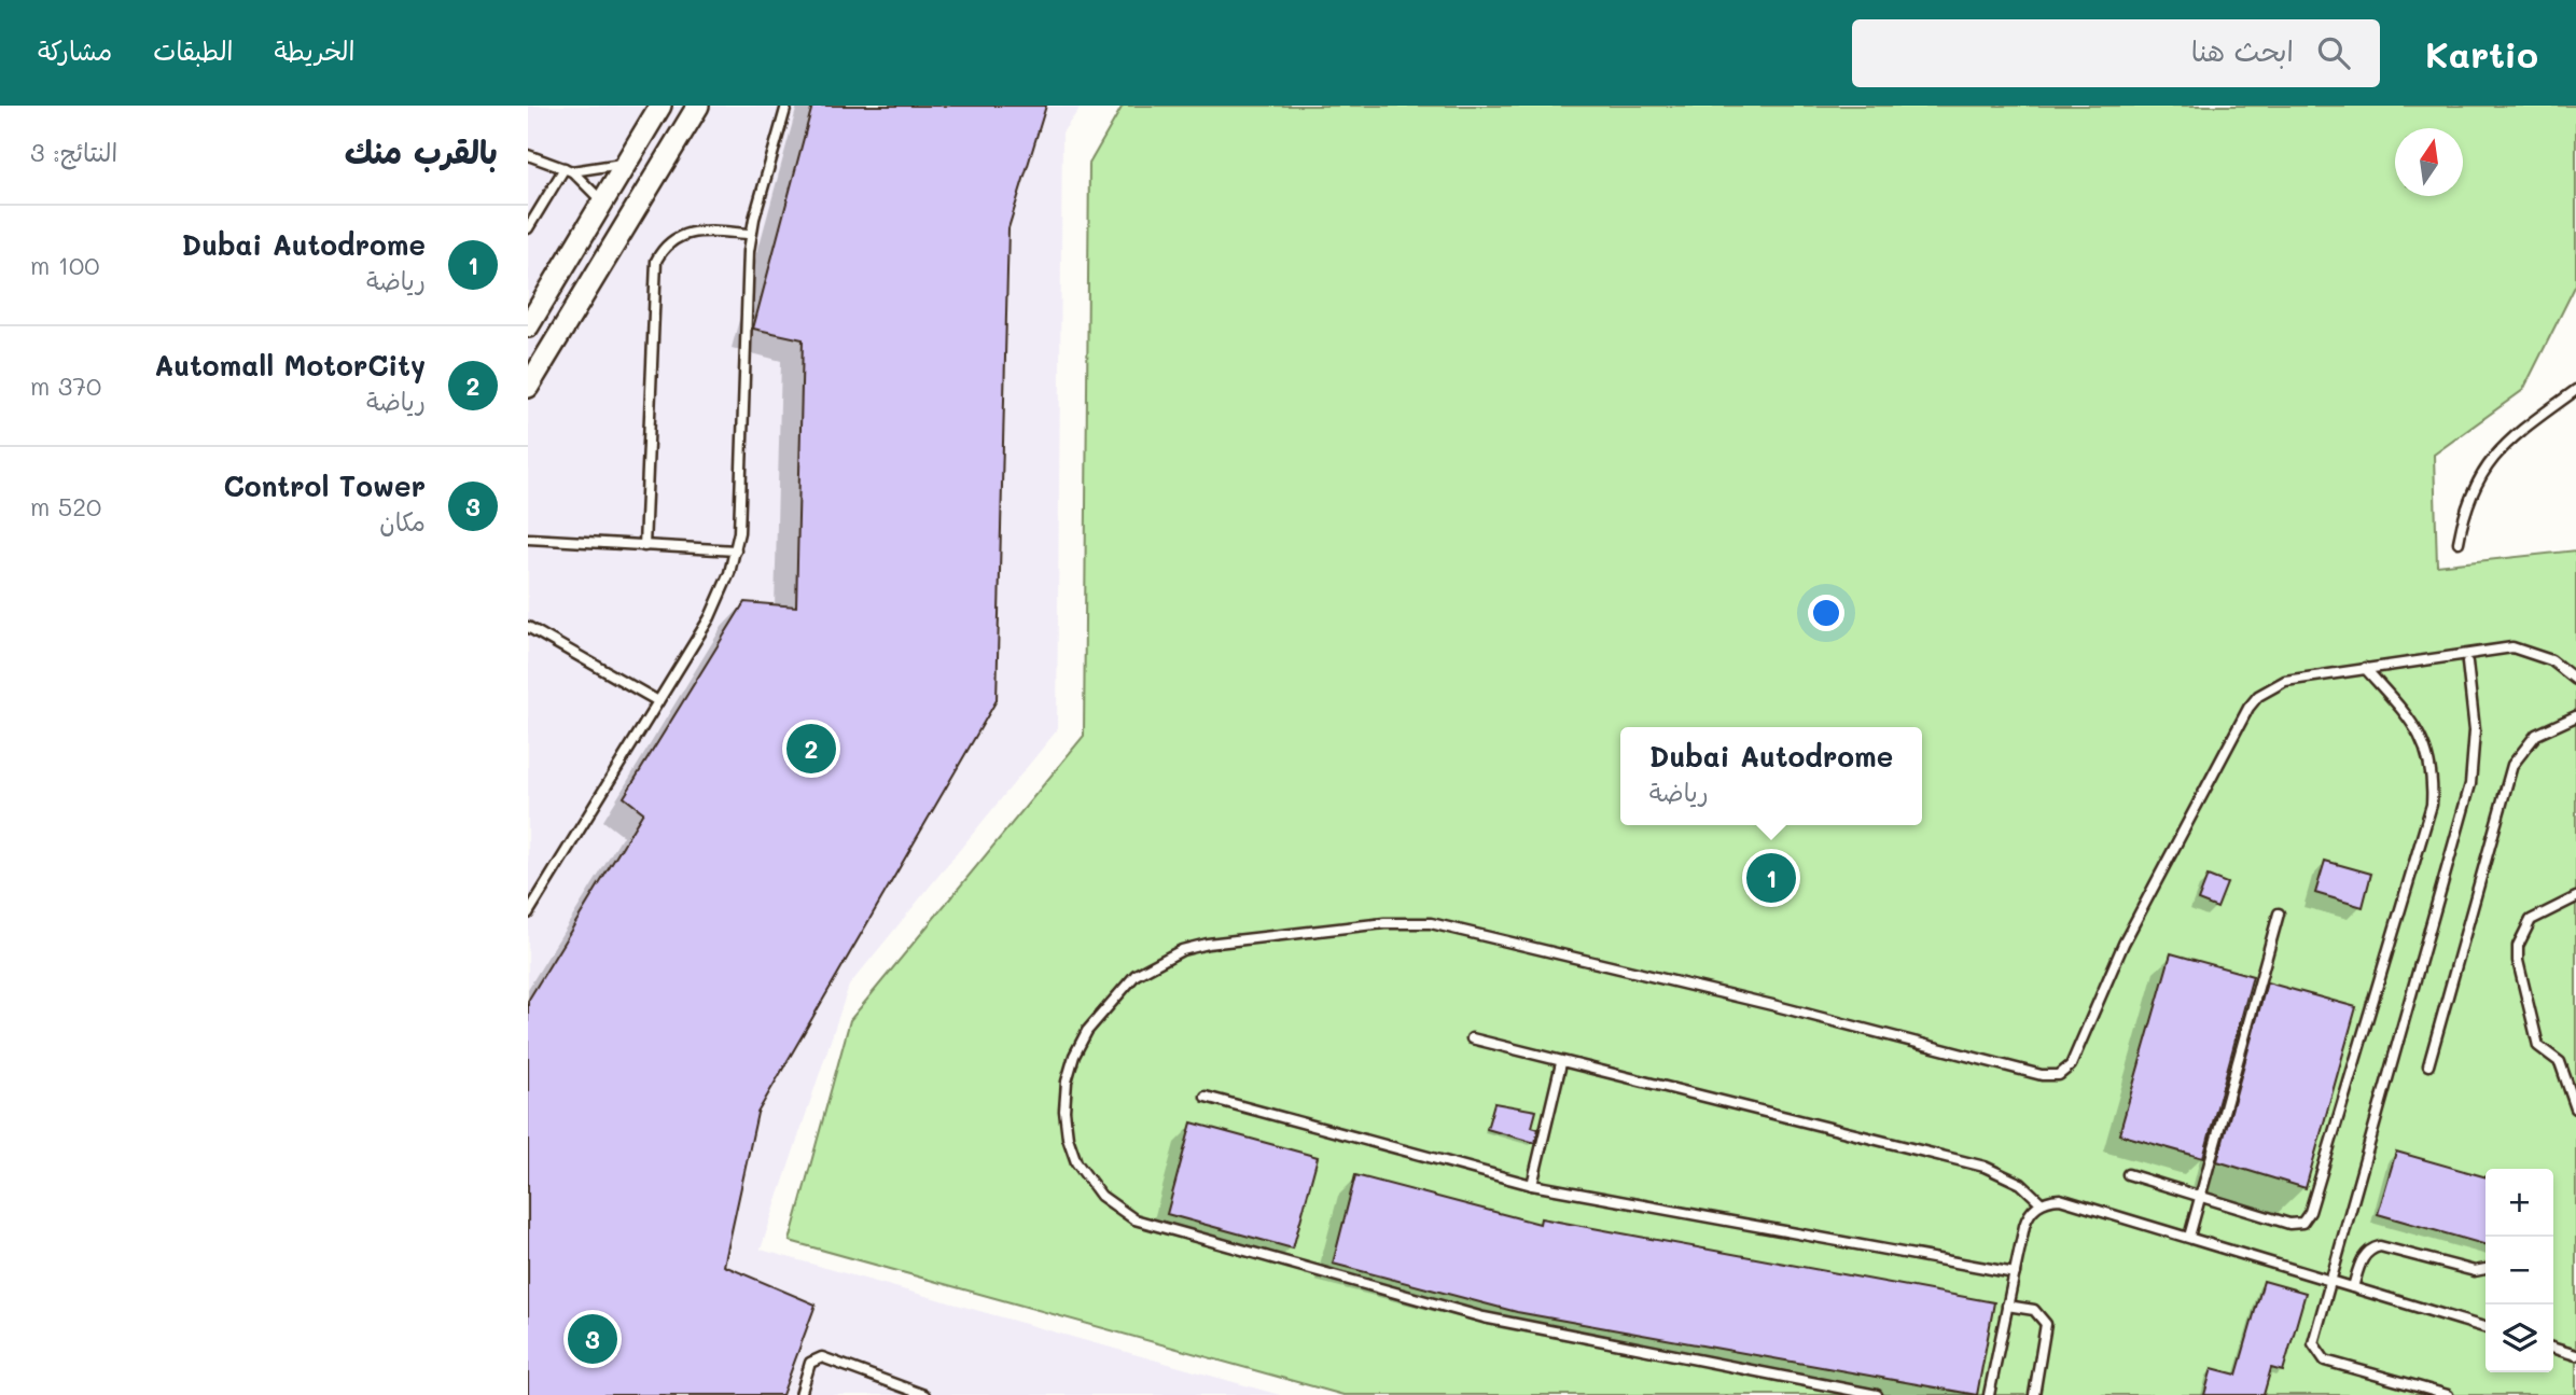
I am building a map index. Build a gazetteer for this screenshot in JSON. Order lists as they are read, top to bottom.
{
  "north": "top",
  "page": {
    "header": "Kartio",
    "search": "ابحث هنا",
    "nav": ["الخريطة", "الطبقات", "مشاركة"],
    "heading": ["بالقرب منك", "النتائج: 3"],
    "list": [
      {
        "mark": "1",
        "name": "Dubai Autodrome",
        "note": "رياضة",
        "value": "100 m"
      },
      {
        "mark": "2",
        "name": "Automall MotorCity",
        "note": "رياضة",
        "value": "370 m"
      },
      {
        "mark": "3",
        "name": "Control Tower",
        "note": "مكان",
        "value": "520 m"
      }
    ],
    "pins": ["2", "1", "3"],
    "popup": ["Dubai Autodrome", "رياضة"],
    "map_buttons": ["+", "−"]
  }
}
